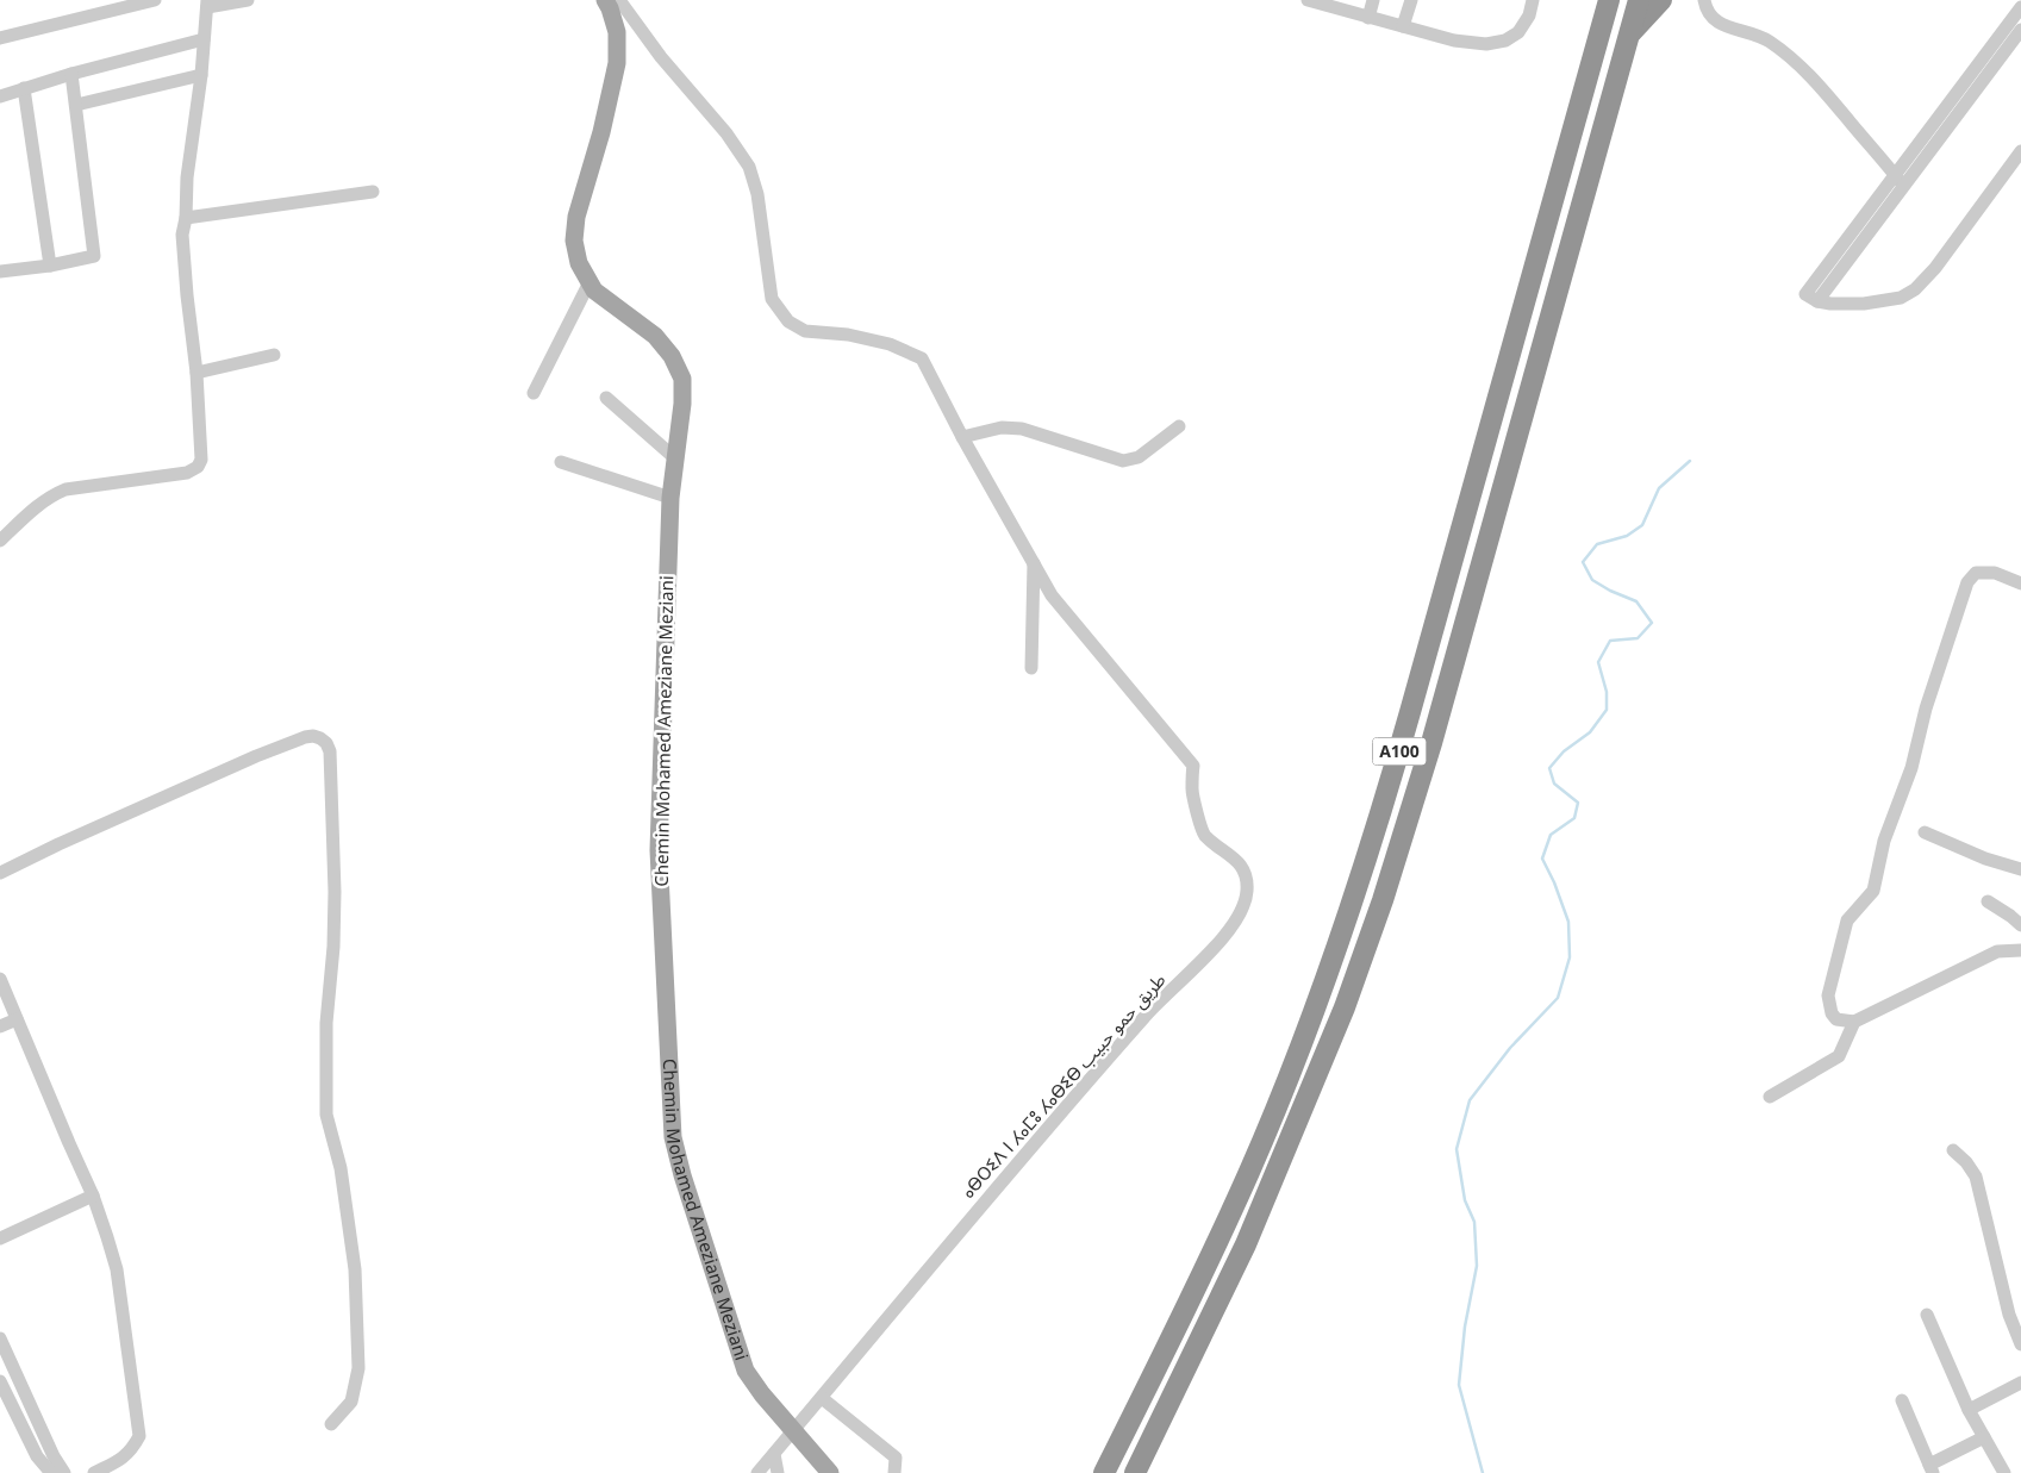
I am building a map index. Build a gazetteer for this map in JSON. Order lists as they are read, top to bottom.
{
  "streets": {
    "highway": ["A100"],
    "main road": ["Chemin Mohamed Ameziane Meziani"],
    "street": ["ⴰⴱⵔⵉⴷ ⵏ ⵃⴰⵎⵓ ⵃⴰⴱⵉⴱ طريق حمو حبيب"]
  },
  "crossings": [
    ["Chemin Mohamed Ameziane Meziani", "ⴰⴱⵔⵉⴷ ⵏ ⵃⴰⵎⵓ ⵃⴰⴱⵉⴱ طريق حمو حبيب"]
  ]
}
